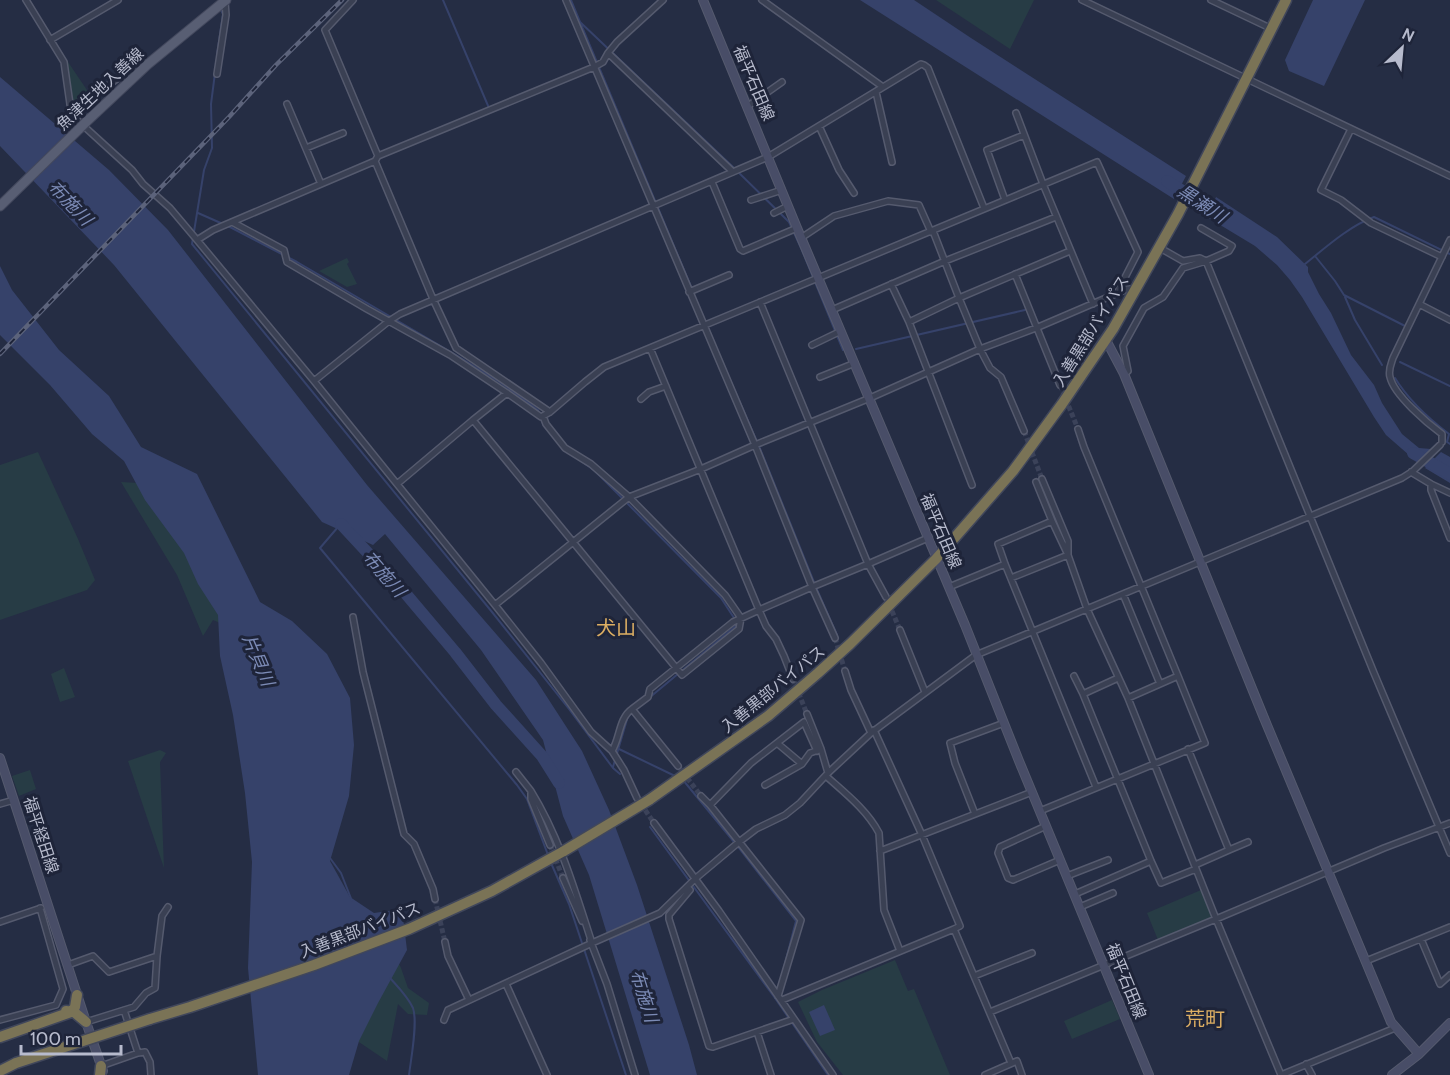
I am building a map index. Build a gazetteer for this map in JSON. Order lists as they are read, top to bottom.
{
  "streets": {
    "highway": ["入善黒部バイパス"],
    "main road": ["福平石田線", "魚津生地入善線", "福平経田線"]
  },
  "crossings": [
    ["福平石田線", "入善黒部バイパス"]
  ],
  "districts": ["犬山", "荒町"],
  "water": ["布施川", "黒瀬川", "片貝川"],
  "scale_bar": "100 m",
  "north": "top right"
}
